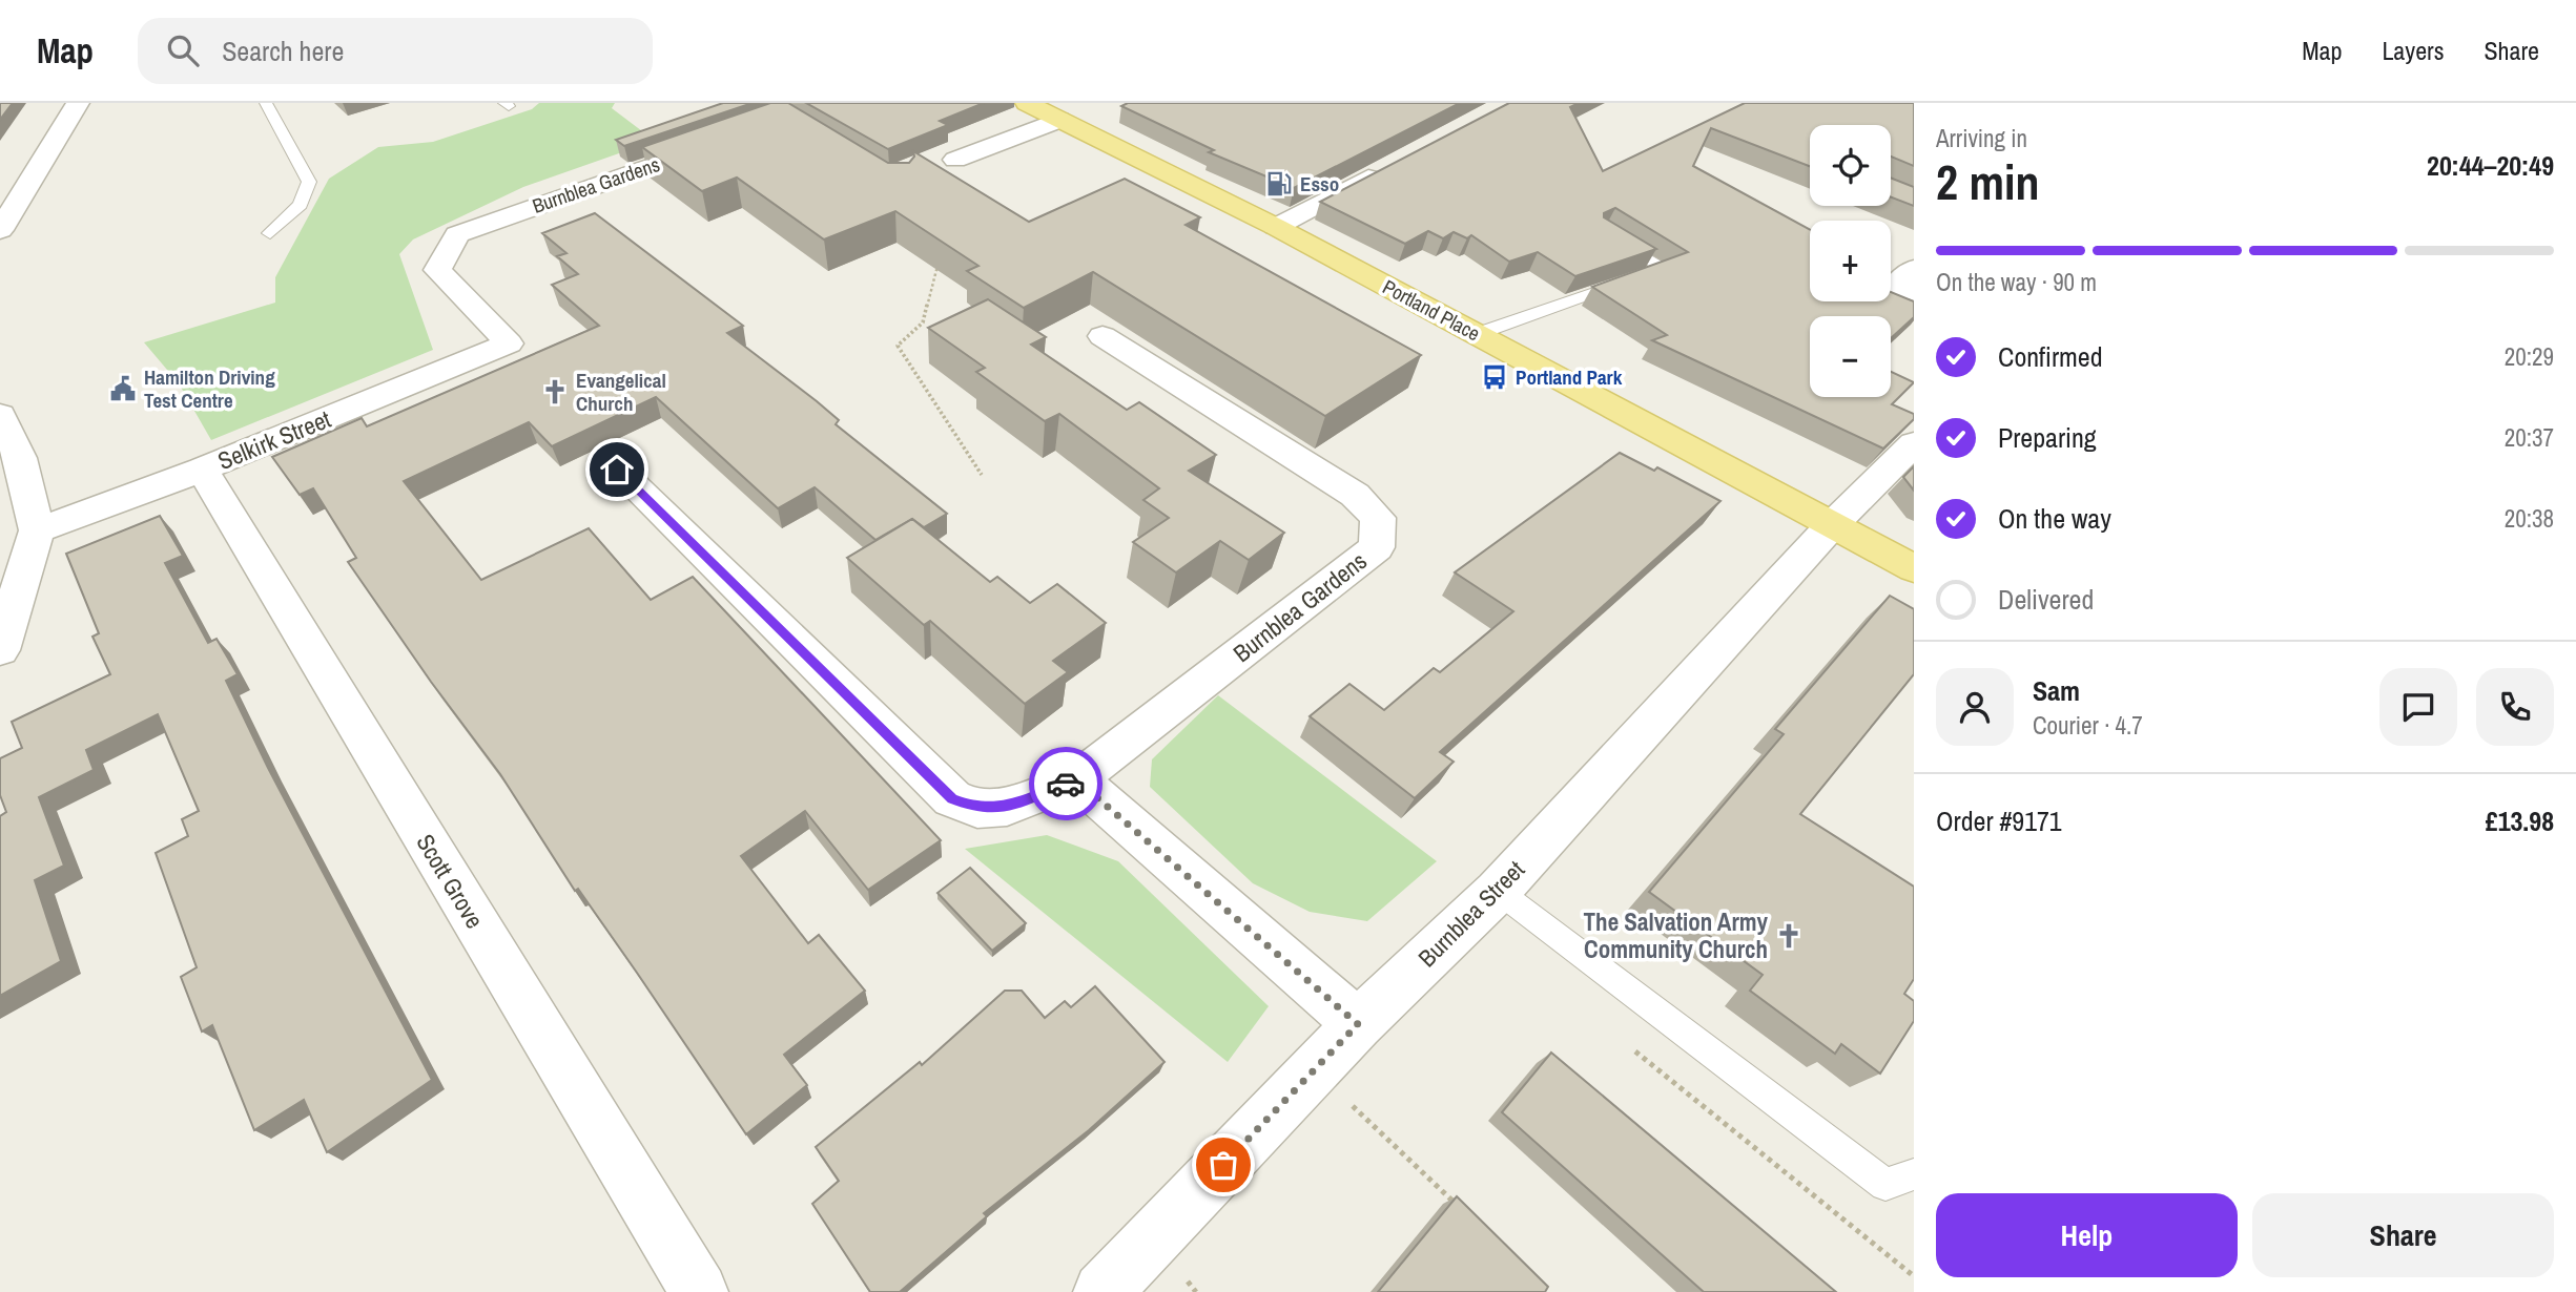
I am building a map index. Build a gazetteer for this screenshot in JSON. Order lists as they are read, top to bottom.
{
  "streets": {
    "main road": ["Portland Place"],
    "street": [
      "Burnblea Gardens",
      "Selkirk Street",
      "Scott Grove",
      "Burnblea Street"
    ]
  },
  "crossings": [
    ["Burnblea Gardens", "Selkirk Street"],
    ["Portland Place", "Burnblea Street"],
    ["Selkirk Street", "Scott Grove"]
  ],
  "places": {
    "fuel station": ["Esso"],
    "bus stop": ["Portland Park"],
    "public building": ["Hamilton Driving Test Centre"],
    "church": ["Evangelical Church", "The Salvation Army Community Church"]
  },
  "page": {
    "header": "Map",
    "search": "Search here",
    "nav": ["Map", "Layers", "Share"],
    "heading": ["2 min", "Arriving in", "20:44–20:49"],
    "panel": [
      "Sam",
      "Courier · 4.7",
      "Order #9171",
      "£13.98"
    ],
    "map_buttons": ["+", "−"],
    "bar": "On the way · 90 m",
    "list": [
      ["Confirmed", "20:29"],
      ["Preparing", "20:37"],
      ["On the way", "20:38"],
      "Delivered"
    ],
    "buttons": ["Help", "Share"]
  }
}
